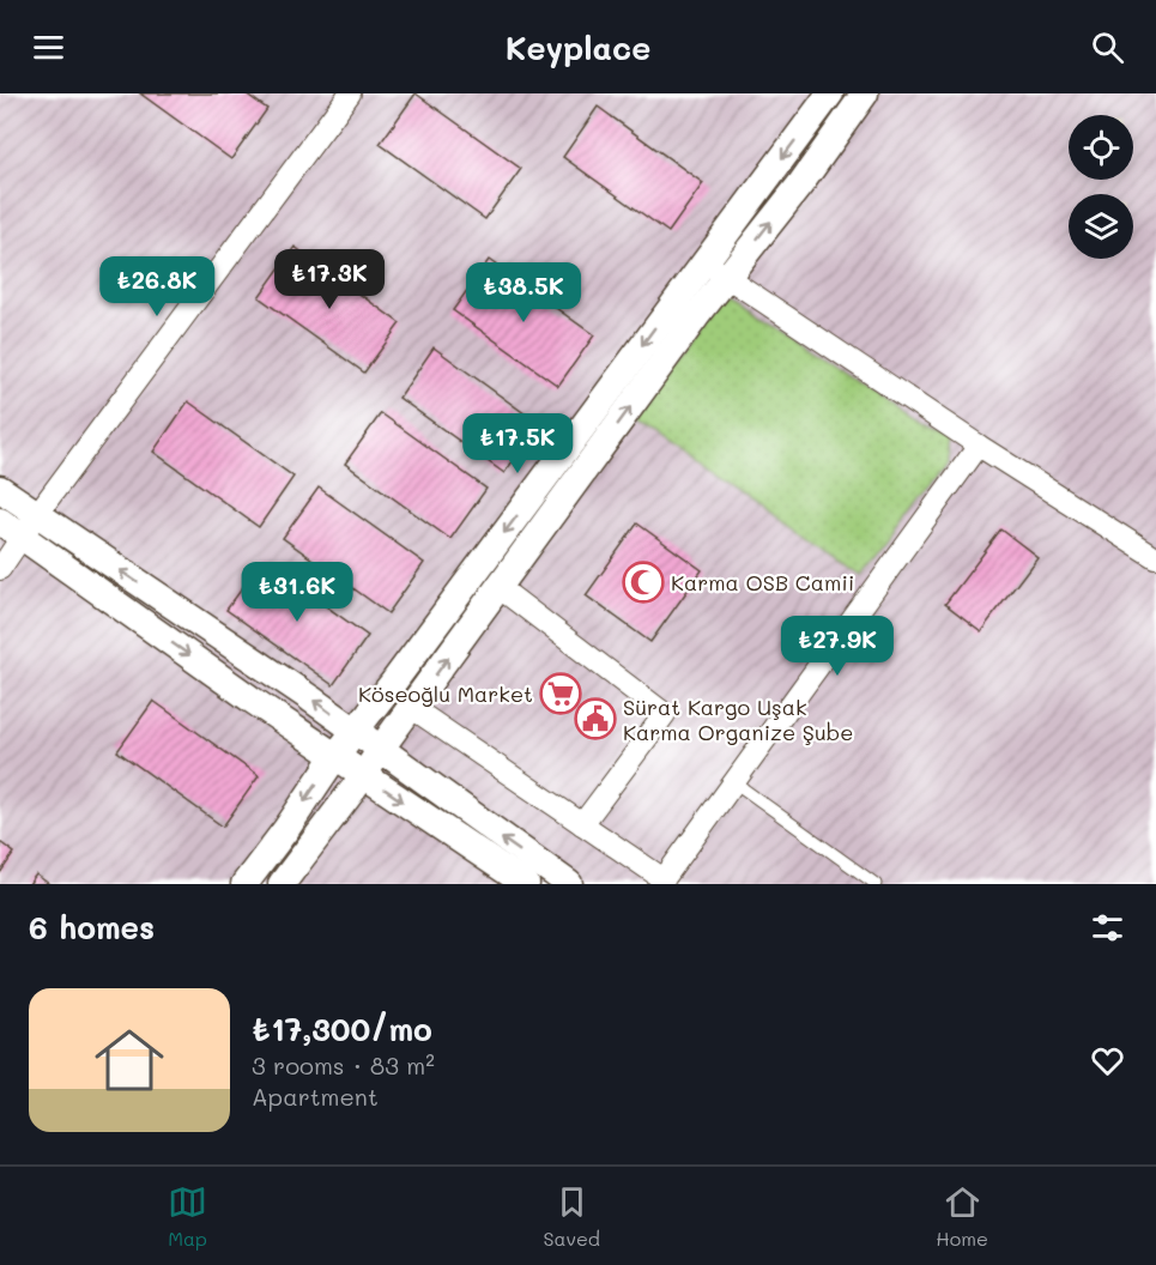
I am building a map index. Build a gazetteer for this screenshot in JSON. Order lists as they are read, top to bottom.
{
  "places": {
    "mosque": ["Karma OSB Camii"],
    "supermarket": ["Köseoğlu Market"],
    "public building": ["Sürat Kargo Uşak Karma Organize Şube"]
  },
  "page": {
    "header": "Keyplace",
    "price": [
      "₺17.3K",
      "₺26.8K",
      "₺38.5K",
      "₺17.5K",
      "₺31.6K",
      "₺27.9K"
    ],
    "heading": "6 homes",
    "list": [
      {
        "name": "₺17,300/mo",
        "note": "3 rooms · 83 m² · Apartment"
      }
    ],
    "tabs": ["Map", "Saved", "Home"]
  }
}
